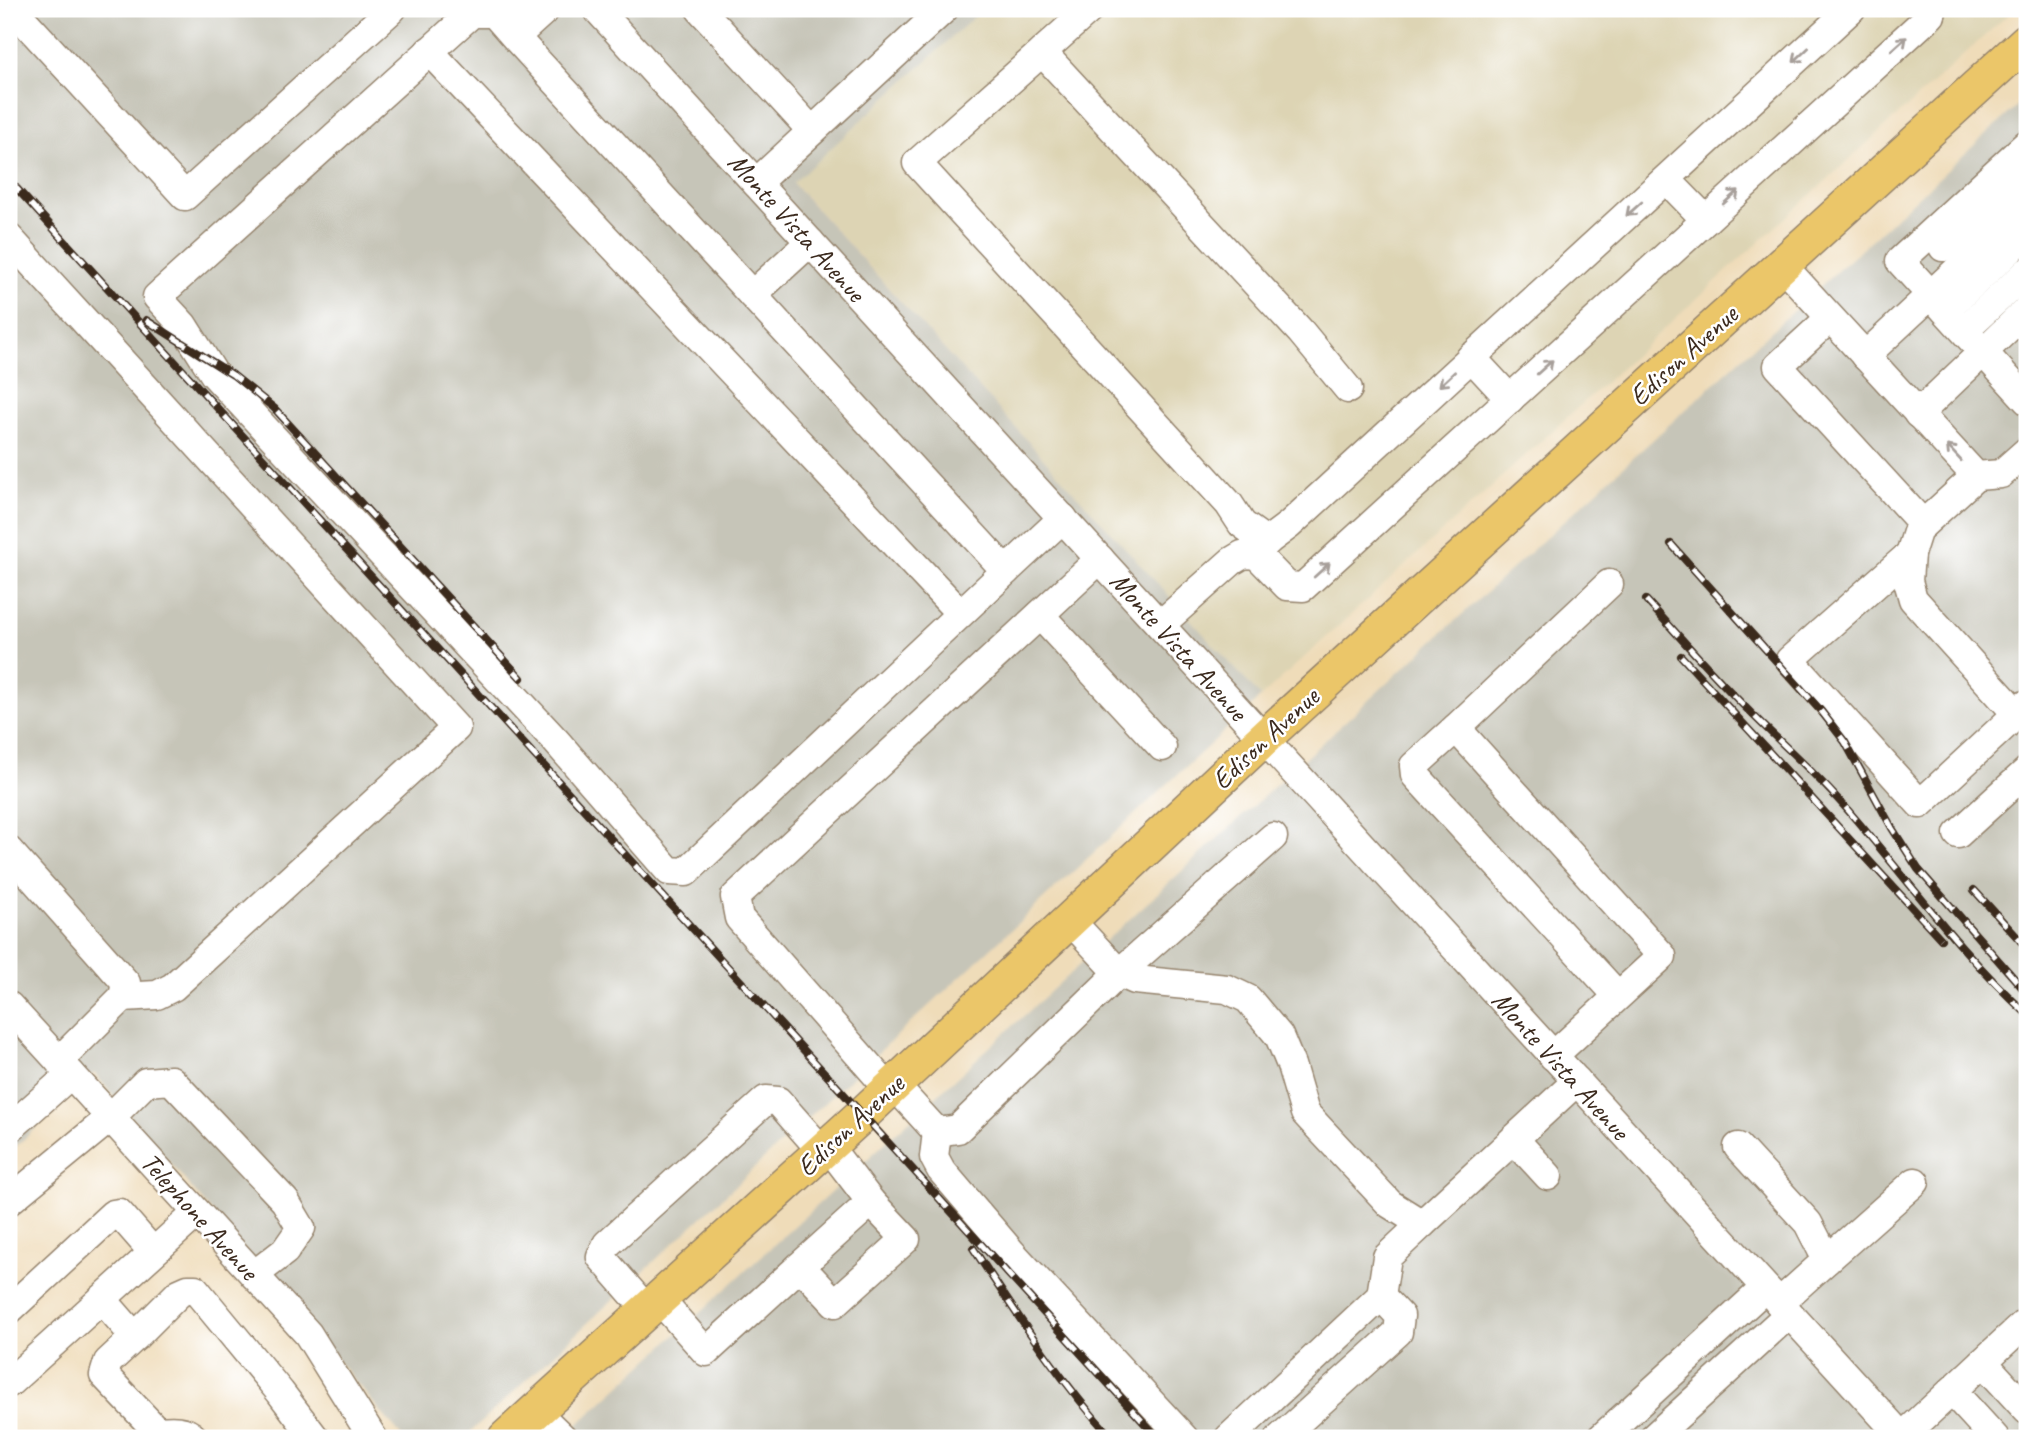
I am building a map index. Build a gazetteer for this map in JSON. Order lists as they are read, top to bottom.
{
  "streets": {
    "main road": ["Edison Avenue"],
    "street": ["Monte Vista Avenue", "Telephone Avenue"]
  },
  "crossings": [
    ["Monte Vista Avenue", "Edison Avenue"]
  ]
}
